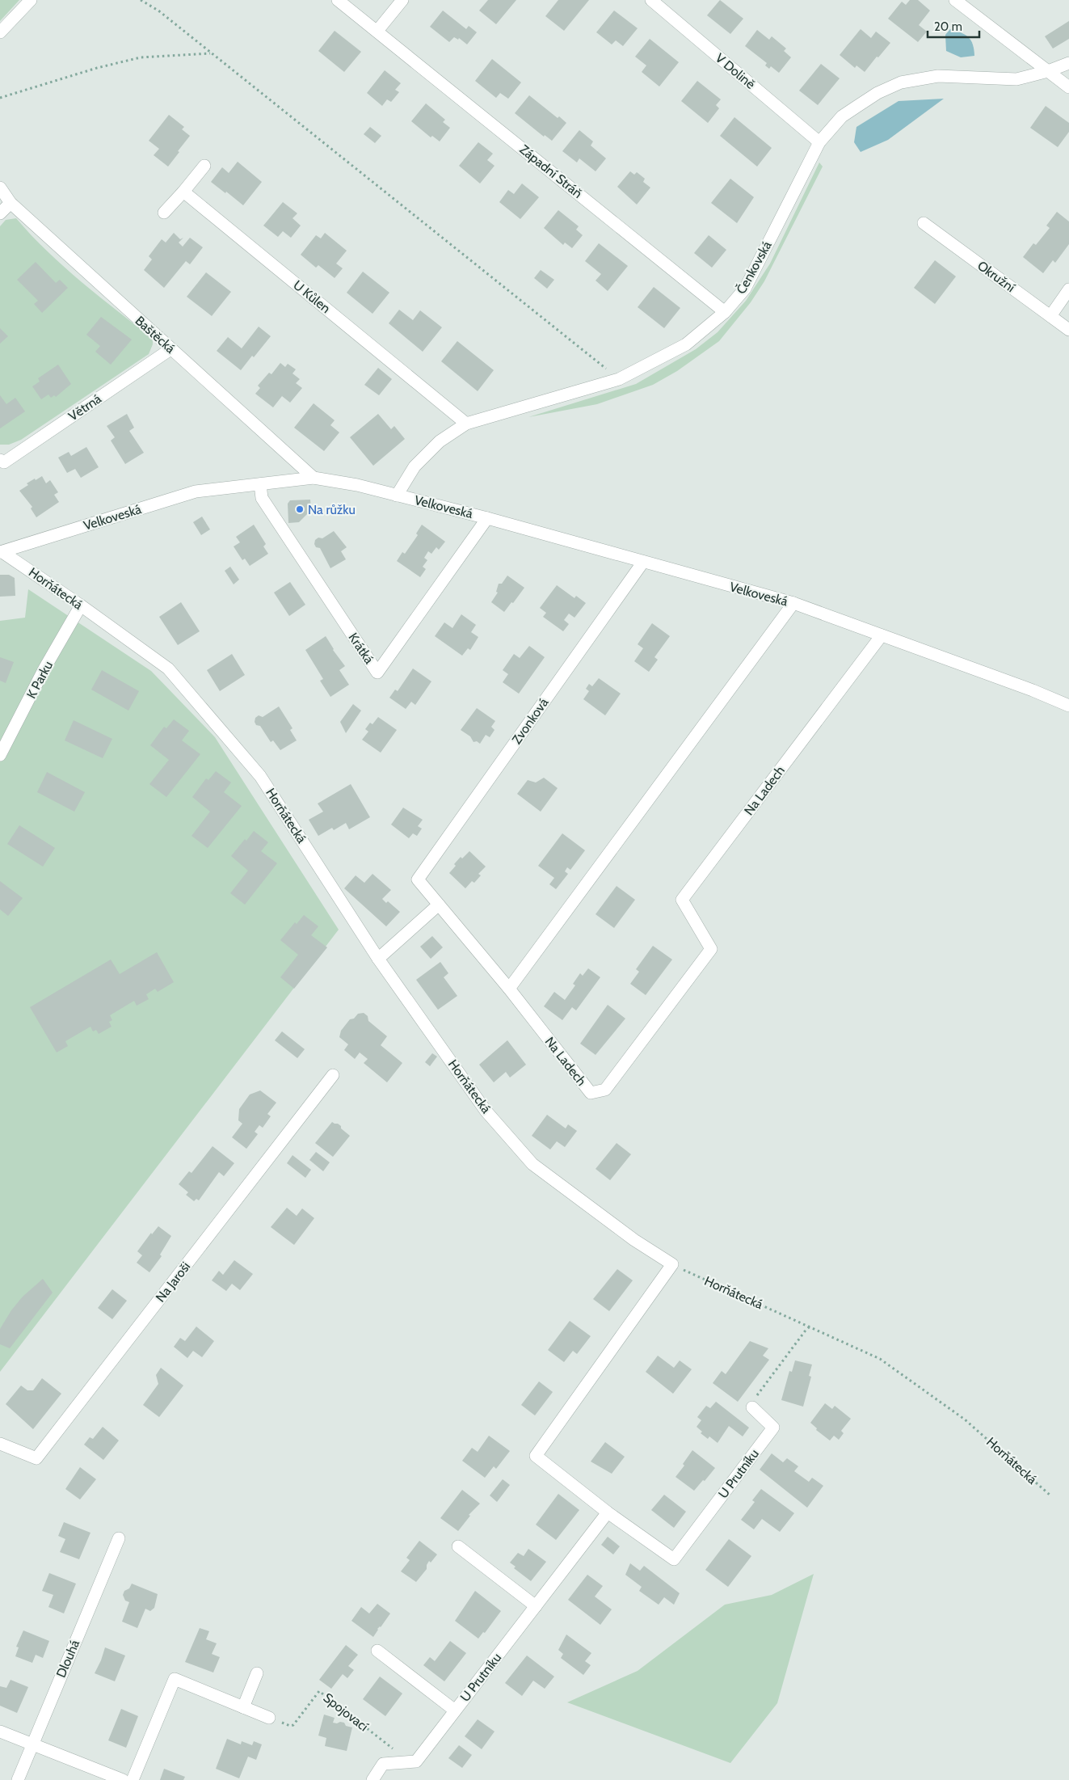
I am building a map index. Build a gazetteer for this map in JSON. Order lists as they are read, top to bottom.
{
  "streets": {
    "street": [
      "V Dolině",
      "Západní Stráň",
      "Čenkovská",
      "Okružní",
      "U Kůlen",
      "Baštěcká",
      "Větrná",
      "Velkoveská",
      "Horňátecká",
      "Krátká",
      "K Parku",
      "Zvonková",
      "Na Ladech",
      "Na Jaroši",
      "U Prutníku",
      "Dlouhá"
    ],
    "path": ["Spojovací"]
  },
  "crossings": [
    ["V Dolině", "Čenkovská"],
    ["Západní Stráň", "Čenkovská"],
    ["Čenkovská", "U Kůlen"],
    ["Čenkovská", "Velkoveská"],
    ["Baštěcká", "Větrná"],
    ["Baštěcká", "Velkoveská"],
    ["Velkoveská", "Horňátecká"],
    ["Velkoveská", "Krátká"],
    ["Velkoveská", "Zvonková"],
    ["Velkoveská", "Na Ladech"],
    ["Horňátecká", "K Parku"],
    ["Horňátecká", "U Prutníku"],
    ["U Prutníku", "Spojovací"]
  ],
  "places": ["Na růžku"],
  "scale_bar": "20 m"
}
